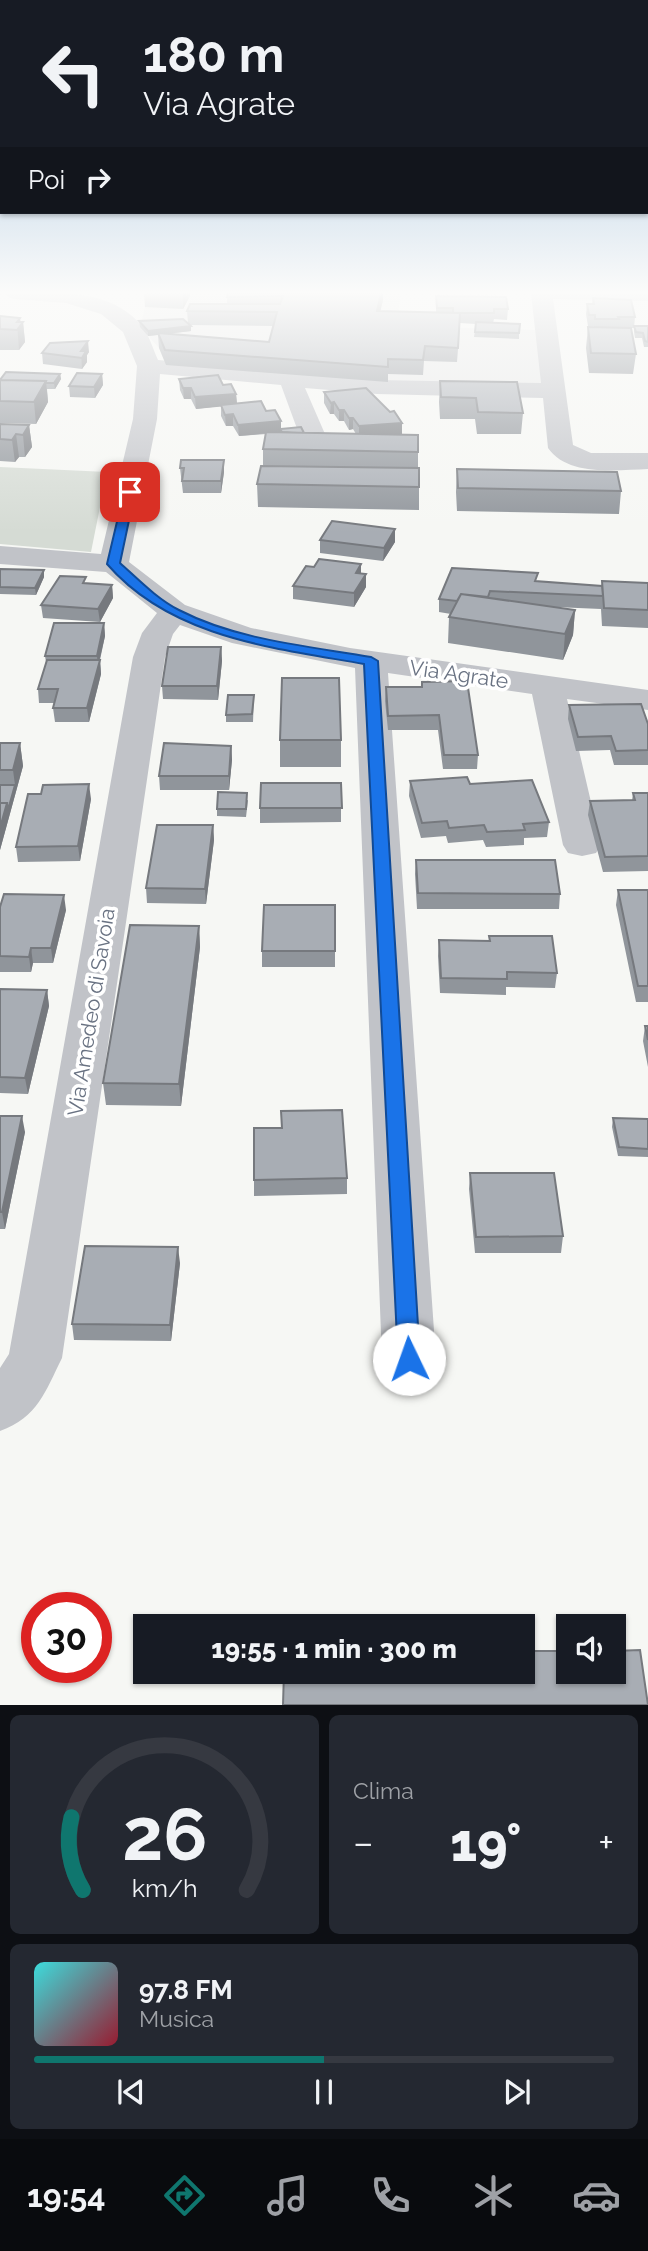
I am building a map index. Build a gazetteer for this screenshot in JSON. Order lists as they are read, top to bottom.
{
  "streets": {
    "street": ["Via Agrate", "Via Amedeo di Savoia"]
  },
  "crossings": [
    ["Via Agrate", "Via Amedeo di Savoia"]
  ],
  "page": {
    "turn": ["180 m", "Via Agrate"],
    "then": "Poi",
    "limit": "30",
    "trip": "19:55 · 1 min · 300 m",
    "tile": "Clima",
    "heat": ["−", "19°", "+"],
    "song": ["97.8 FM", "Musica"],
    "tabs": "19:54",
    "gauge": ["26", "km/h"]
  }
}
